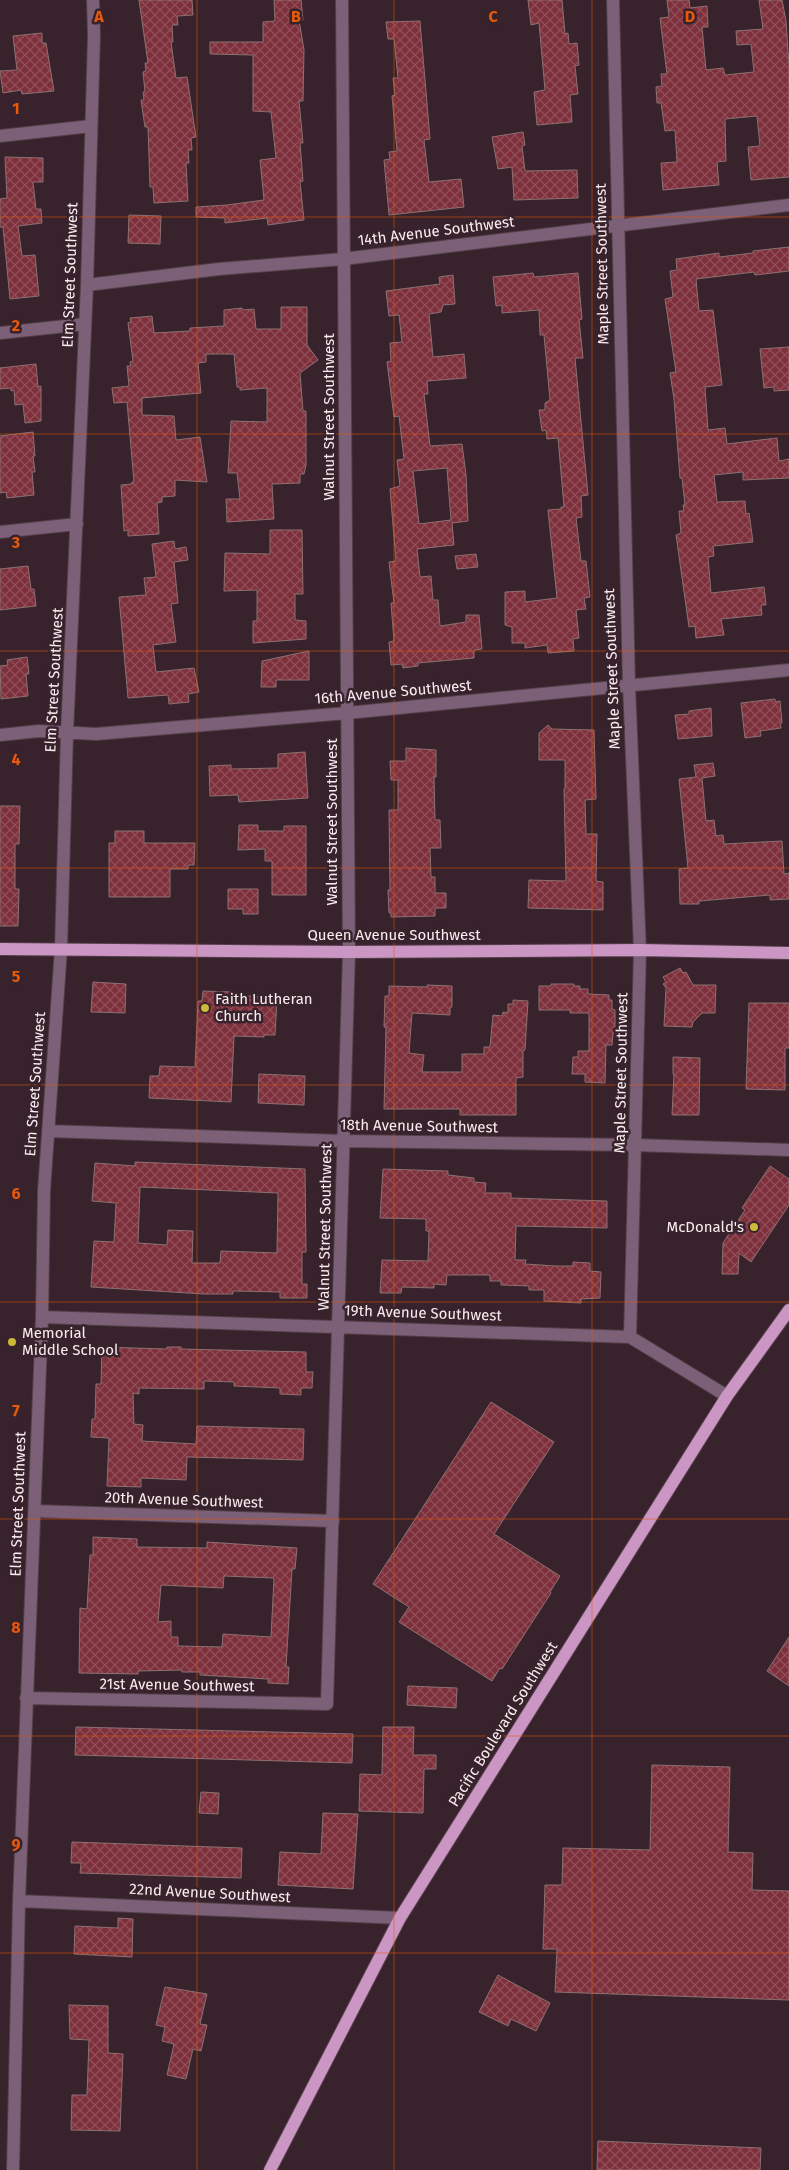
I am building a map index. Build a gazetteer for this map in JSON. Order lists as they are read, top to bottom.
{
  "streets": {
    "main road": ["Queen Avenue Southwest", "Pacific Boulevard Southwest"],
    "street": [
      "14th Avenue Southwest",
      "Maple Street Southwest",
      "Elm Street Southwest",
      "Walnut Street Southwest",
      "16th Avenue Southwest",
      "18th Avenue Southwest",
      "19th Avenue Southwest",
      "20th Avenue Southwest",
      "21st Avenue Southwest",
      "22nd Avenue Southwest"
    ]
  },
  "crossings": [
    ["14th Avenue Southwest", "Maple Street Southwest"],
    ["14th Avenue Southwest", "Elm Street Southwest"],
    ["14th Avenue Southwest", "Walnut Street Southwest"],
    ["Maple Street Southwest", "16th Avenue Southwest"],
    ["Maple Street Southwest", "Queen Avenue Southwest"],
    ["Maple Street Southwest", "18th Avenue Southwest"],
    ["Maple Street Southwest", "19th Avenue Southwest"],
    ["Elm Street Southwest", "16th Avenue Southwest"],
    ["Elm Street Southwest", "Queen Avenue Southwest"],
    ["Elm Street Southwest", "18th Avenue Southwest"],
    ["Elm Street Southwest", "19th Avenue Southwest"],
    ["Elm Street Southwest", "20th Avenue Southwest"],
    ["Elm Street Southwest", "21st Avenue Southwest"],
    ["Elm Street Southwest", "22nd Avenue Southwest"],
    ["Walnut Street Southwest", "16th Avenue Southwest"],
    ["Walnut Street Southwest", "Queen Avenue Southwest"],
    ["Walnut Street Southwest", "18th Avenue Southwest"],
    ["Walnut Street Southwest", "19th Avenue Southwest"],
    ["Walnut Street Southwest", "20th Avenue Southwest"],
    ["Walnut Street Southwest", "21st Avenue Southwest"],
    ["19th Avenue Southwest", "Pacific Boulevard Southwest"],
    ["Pacific Boulevard Southwest", "22nd Avenue Southwest"]
  ],
  "places": ["Faith Lutheran Church", "McDonald's", "Memorial Middle School"],
  "grid": {
    "columns": [
      "A",
      "B",
      "C",
      "D"
    ],
    "rows": [
      "1",
      "2",
      "3",
      "4",
      "5",
      "6",
      "7",
      "8",
      "9"
    ]
  }
}
